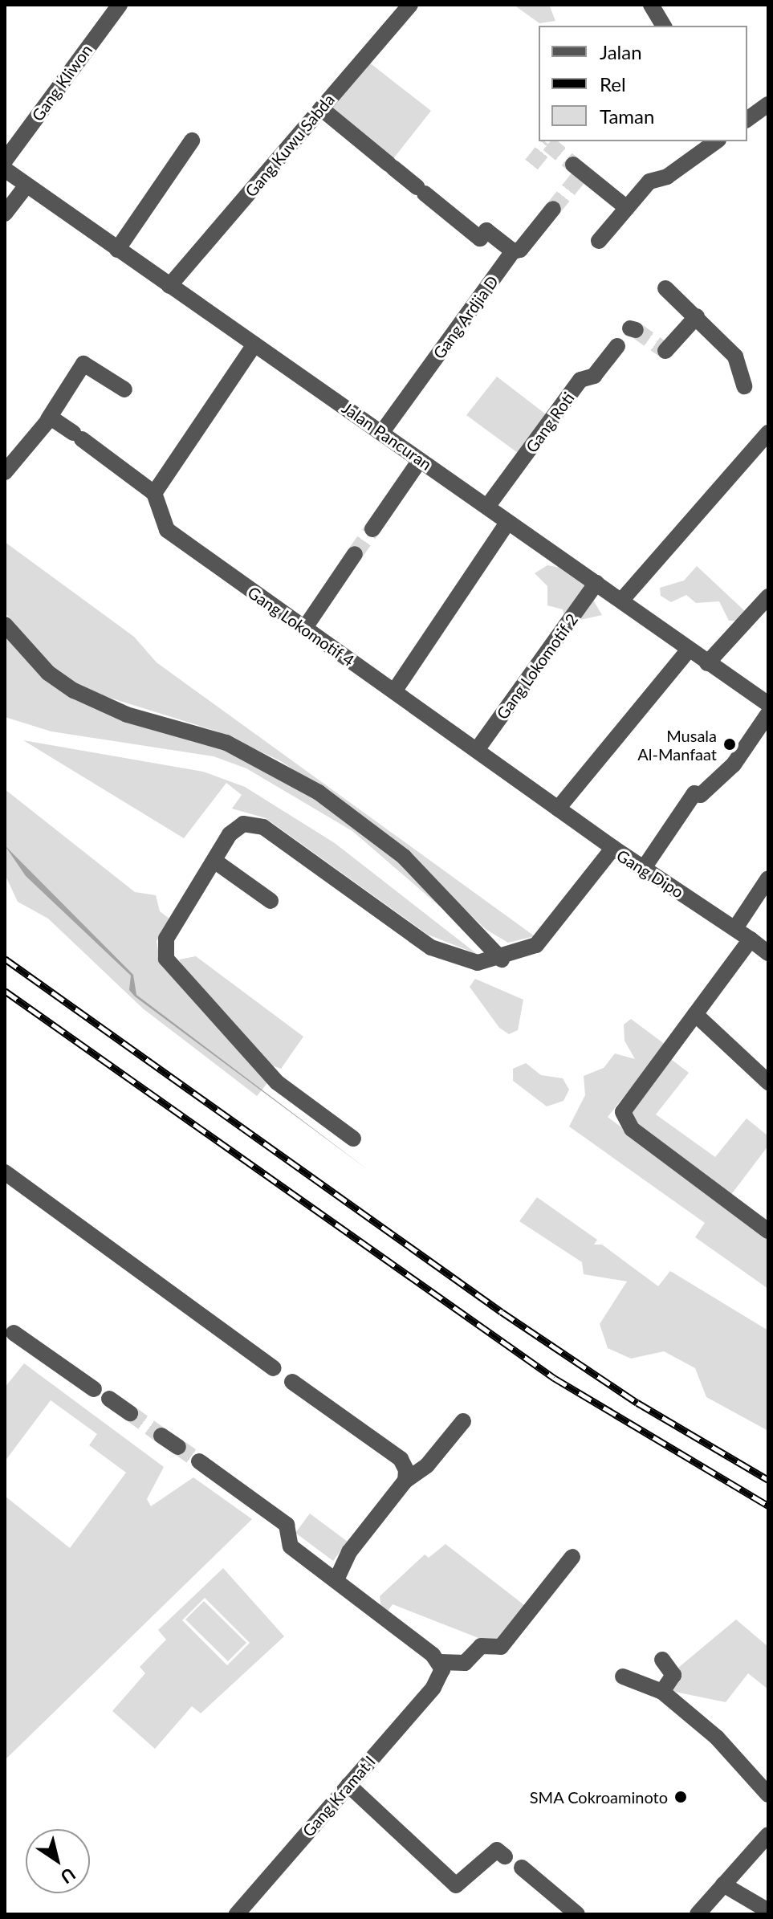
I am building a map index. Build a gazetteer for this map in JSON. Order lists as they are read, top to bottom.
{
  "streets": {
    "street": [
      "Gang Kliwon",
      "Gang Kuwu Sabda",
      "Gang Ardjia D",
      "Gang Roti",
      "Jalan Pancuran",
      "Gang Lokomotif 4",
      "Gang Lokomotif 2",
      "Gang Dipo",
      "Gang Kramat I"
    ]
  },
  "crossings": [
    ["Gang Kuwu Sabda", "Jalan Pancuran"],
    ["Gang Ardjia D", "Jalan Pancuran"],
    ["Gang Roti", "Jalan Pancuran"],
    ["Jalan Pancuran", "Gang Lokomotif 2"],
    ["Gang Lokomotif 4", "Gang Lokomotif 2"],
    ["Gang Lokomotif 4", "Gang Dipo"]
  ],
  "places": ["Musala Al-Manfaat", "SMA Cokroaminoto"],
  "legend": ["Jalan", "Rel", "Taman"],
  "north": "bottom right"
}
